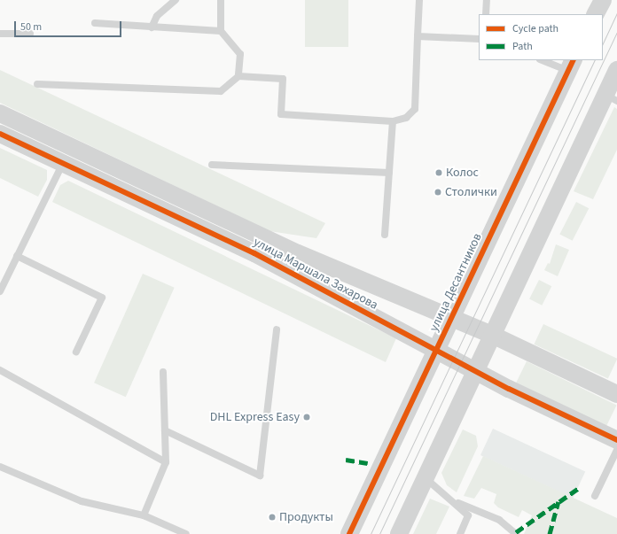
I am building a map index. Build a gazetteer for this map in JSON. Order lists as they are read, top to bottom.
{
  "streets": {
    "street": ["улица Маршала Захарова", "улица Десантников"]
  },
  "crossings": [
    ["улица Маршала Захарова", "улица Десантников"]
  ],
  "places": [
    "Колос",
    "Столички",
    "DHL Express Easy",
    "Продукты"
  ],
  "legend": ["Cycle path", "Path"],
  "scale_bar": "50 m"
}
